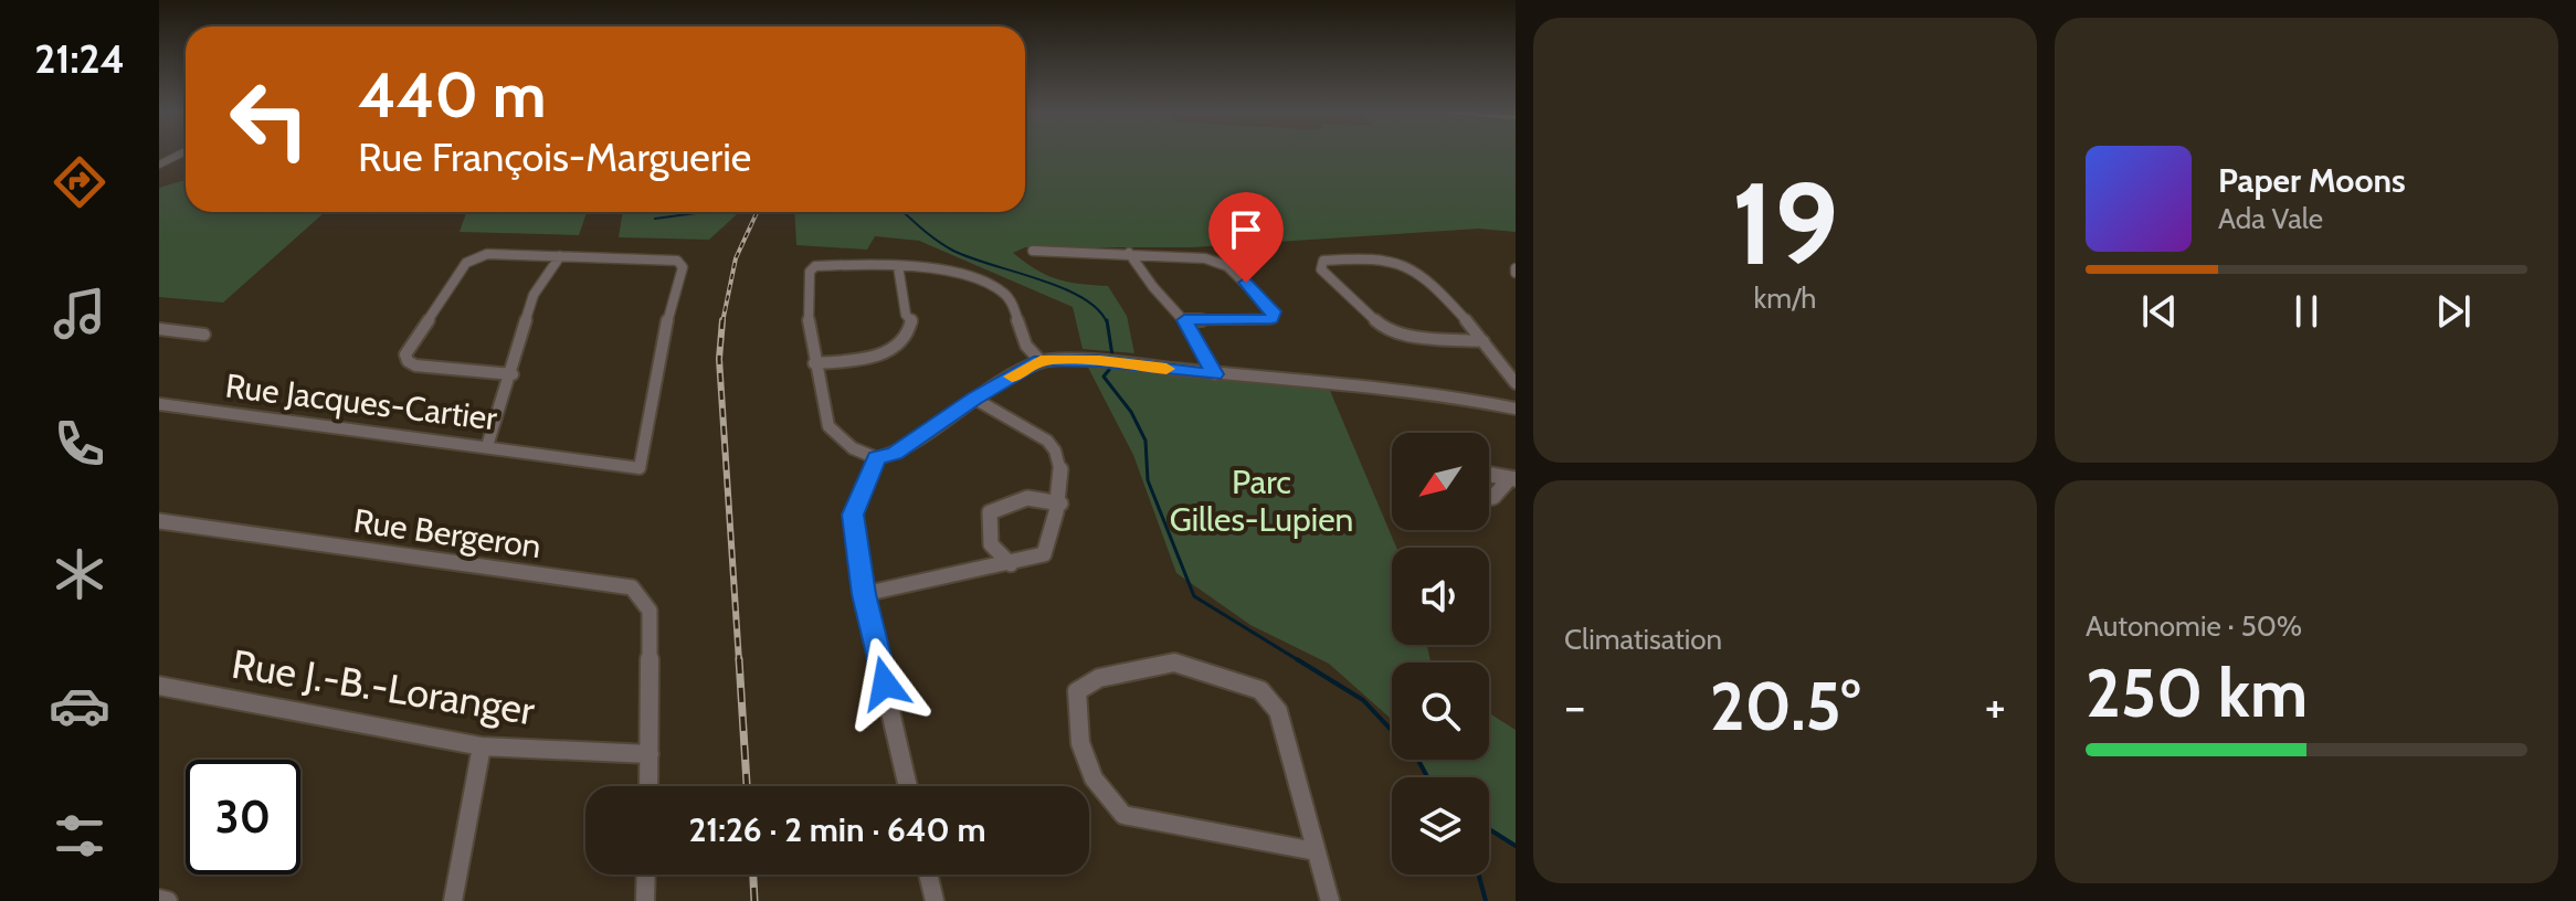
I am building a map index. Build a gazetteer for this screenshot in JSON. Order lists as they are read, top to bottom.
{
  "streets": {
    "street": ["Rue Jacques-Cartier", "Rue Bergeron", "Rue J.-B.-Loranger"]
  },
  "crossings": [
    ["Rue Bergeron", "Rue J.-B.-Loranger"]
  ],
  "parks": ["Parc Gilles-Lupien"],
  "north": "bottom left",
  "page": {
    "tabs": "21:24",
    "tile": [
      ["19", "km/h"],
      "Climatisation",
      ["Autonomie · 50%", "250 km"]
    ],
    "turn": ["440 m", "Rue François-Marguerie"],
    "song": ["Paper Moons", "Ada Vale"],
    "heat": ["−", "20.5°", "+"],
    "limit": "30",
    "trip": "21:26 · 2 min · 640 m"
  }
}
